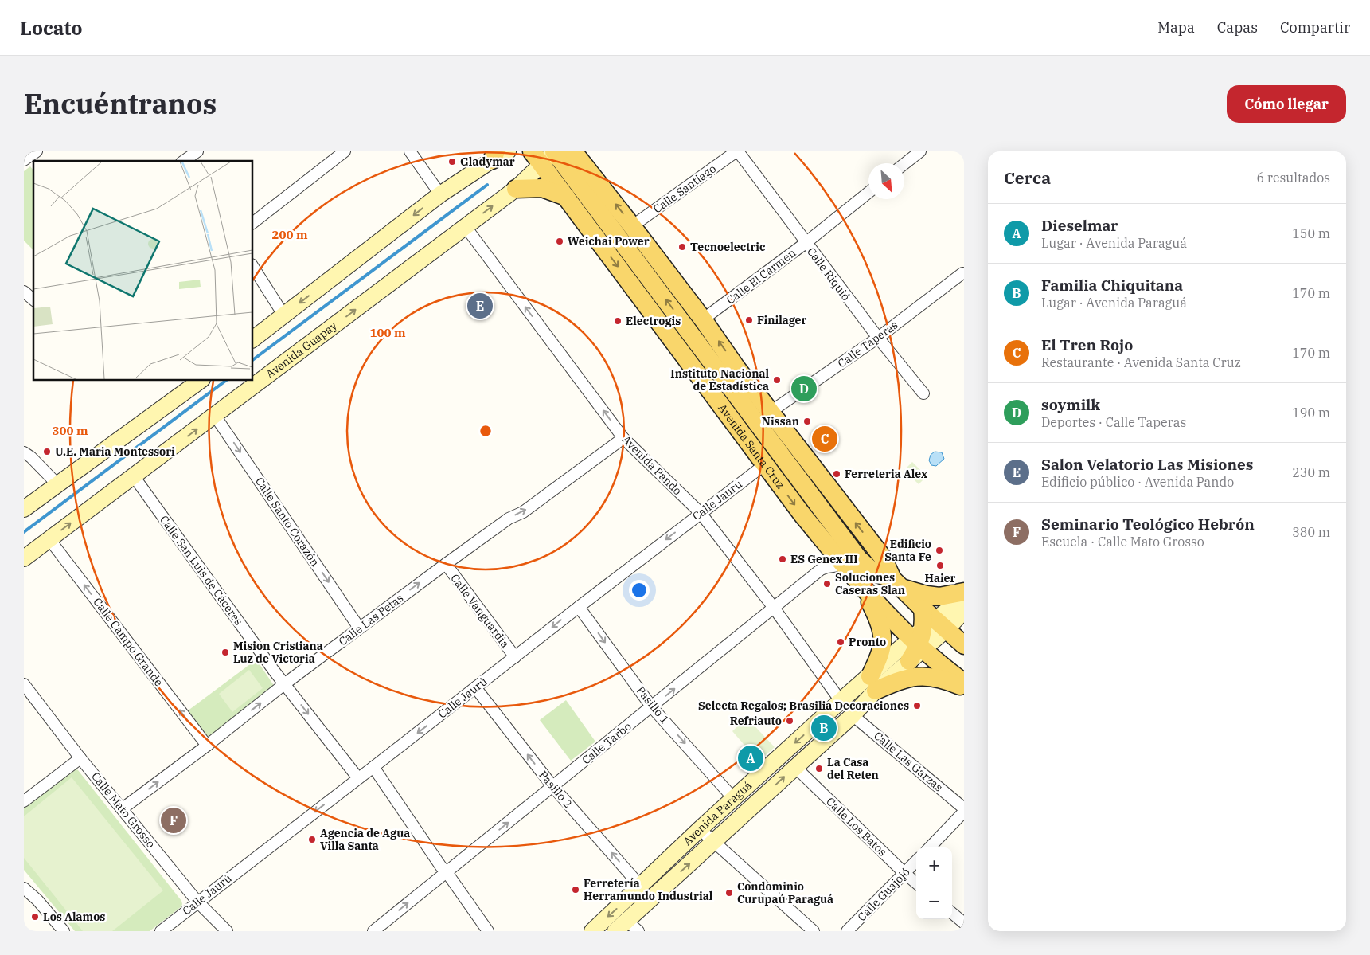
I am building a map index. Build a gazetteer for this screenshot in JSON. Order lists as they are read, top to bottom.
{
  "streets": {
    "main road": ["Avenida Guapay", "Avenida Santa Cruz", "Avenida Paraguá"],
    "street": [
      "Calle Santiago",
      "Calle Riquió",
      "Calle El Carmen",
      "Calle Taperas",
      "Avenida Pando",
      "Calle Jaurú",
      "Calle Santo Corazón",
      "Calle San Luis de Cáceres",
      "Calle Vanguardia",
      "Calle Las Petas",
      "Calle Campo Grande",
      "Pasillo 1",
      "Calle Tarbo",
      "Calle Las Garzas",
      "Pasillo 2",
      "Calle Mato Grosso",
      "Calle Los Batos",
      "Calle Guajojó"
    ]
  },
  "crossings": [
    ["Calle Santiago", "Calle Riquió"],
    ["Calle Santiago", "Avenida Santa Cruz"],
    ["Calle Riquió", "Calle El Carmen"],
    ["Calle Riquió", "Calle Taperas"],
    ["Calle El Carmen", "Avenida Santa Cruz"],
    ["Calle Taperas", "Avenida Santa Cruz"],
    ["Avenida Guapay", "Avenida Santa Cruz"],
    ["Avenida Guapay", "Avenida Pando"],
    ["Avenida Guapay", "Calle Santo Corazón"],
    ["Avenida Guapay", "Calle San Luis de Cáceres"],
    ["Avenida Guapay", "Calle Campo Grande"],
    ["Avenida Santa Cruz", "Calle Jaurú"],
    ["Avenida Santa Cruz", "Calle Tarbo"],
    ["Avenida Santa Cruz", "Avenida Paraguá"],
    ["Avenida Pando", "Calle Jaurú"],
    ["Avenida Pando", "Calle Las Petas"],
    ["Avenida Pando", "Calle Tarbo"],
    ["Avenida Pando", "Avenida Paraguá"],
    ["Calle Jaurú", "Calle San Luis de Cáceres"],
    ["Calle Jaurú", "Calle Vanguardia"],
    ["Calle Jaurú", "Pasillo 1"],
    ["Calle Jaurú", "Pasillo 2"],
    ["Calle Jaurú", "Calle Mato Grosso"],
    ["Calle Santo Corazón", "Calle Las Petas"],
    ["Calle San Luis de Cáceres", "Calle Las Petas"],
    ["Calle Vanguardia", "Calle Las Petas"],
    ["Calle Las Petas", "Calle Campo Grande"],
    ["Calle Las Petas", "Calle Mato Grosso"],
    ["Pasillo 1", "Calle Tarbo"],
    ["Pasillo 1", "Avenida Paraguá"],
    ["Calle Tarbo", "Pasillo 2"],
    ["Calle Las Garzas", "Avenida Paraguá"],
    ["Pasillo 2", "Avenida Paraguá"],
    ["Avenida Paraguá", "Calle Los Batos"],
    ["Calle Los Batos", "Calle Guajojó"]
  ],
  "one_way": [
    "Avenida Pando",
    "Calle Jaurú",
    "Calle Santo Corazón",
    "Calle Las Petas",
    "Calle Campo Grande",
    "Pasillo 1",
    "Calle Tarbo",
    "Pasillo 2"
  ],
  "places": [
    "Gladymar",
    "Weichai Power",
    "Tecnoelectric",
    "Finilager",
    "Electrogis",
    "Instituto Nacional de Estadística",
    "Nissan",
    "U.E. Maria Montessori",
    "Ferreteria Alex",
    "Edificio Santa Fe",
    "ES Genex III",
    "Haier",
    "Soluciones Caseras Slan",
    "Pronto",
    "Mision Cristiana Luz de Victoria",
    "Selecta Regalos; Brasilia Decoraciones",
    "Refriauto",
    "La Casa del Reten",
    "Agencia de Agua Villa Santa",
    "Ferretería Herramundo Industrial",
    "Condominio Curupaú Paraguá",
    "Los Alamos"
  ],
  "north": "bottom right",
  "page": {
    "header": "Locato",
    "nav": ["Mapa", "Capas", "Compartir"],
    "title": "Encuéntranos",
    "buttons": "Cómo llegar",
    "heading": ["Cerca", "6 resultados"],
    "list": [
      {
        "mark": "A",
        "name": "Dieselmar",
        "note": "Lugar · Avenida Paraguá",
        "value": "150 m"
      },
      {
        "mark": "B",
        "name": "Familia Chiquitana",
        "note": "Lugar · Avenida Paraguá",
        "value": "170 m"
      },
      {
        "mark": "C",
        "name": "El Tren Rojo",
        "note": "Restaurante · Avenida Santa Cruz",
        "value": "170 m"
      },
      {
        "mark": "D",
        "name": "soymilk",
        "note": "Deportes · Calle Taperas",
        "value": "190 m"
      },
      {
        "mark": "E",
        "name": "Salon Velatorio Las Misiones",
        "note": "Edificio público · Avenida Pando",
        "value": "230 m"
      },
      {
        "mark": "F",
        "name": "Seminario Teológico Hebrón",
        "note": "Escuela · Calle Mato Grosso",
        "value": "380 m"
      }
    ],
    "pins": [
      "E",
      "D",
      "C",
      "B",
      "A",
      "F"
    ],
    "map_buttons": ["+", "−"]
  },
  "rings": ["200 m", "100 m", "300 m"]
}
